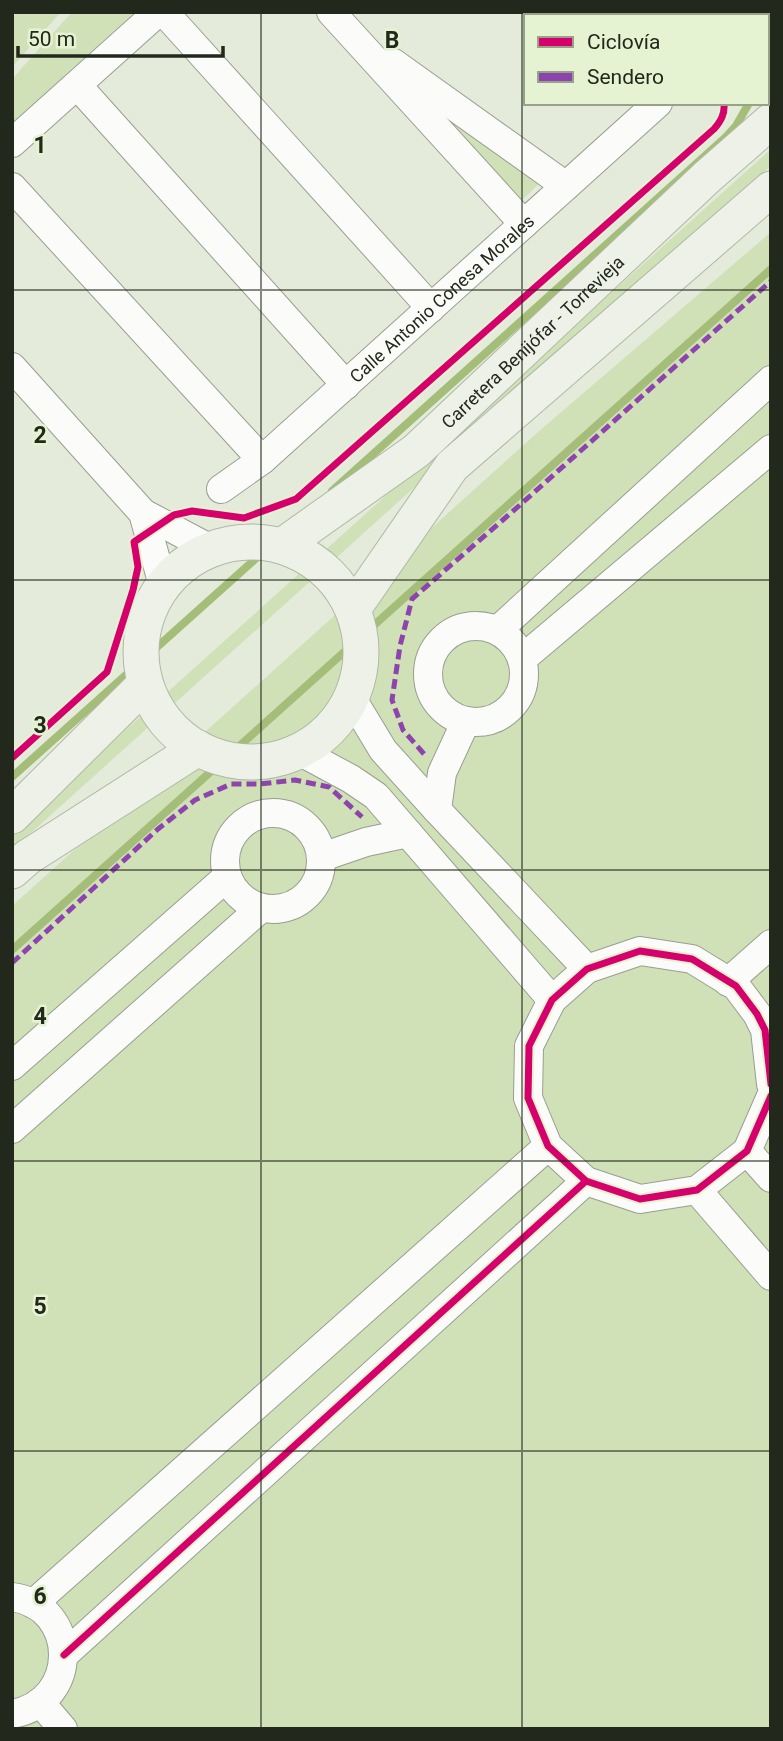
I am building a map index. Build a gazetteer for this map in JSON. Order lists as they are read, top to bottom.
{
  "streets": {
    "main road": ["Carretera Benijófar - Torrevieja"],
    "street": ["Calle Antonio Conesa Morales"]
  },
  "legend": ["Ciclovía", "Sendero"],
  "scale_bar": "50 m",
  "grid": {
    "columns": ["B"],
    "rows": [
      "1",
      "2",
      "3",
      "4",
      "5",
      "6"
    ]
  }
}
